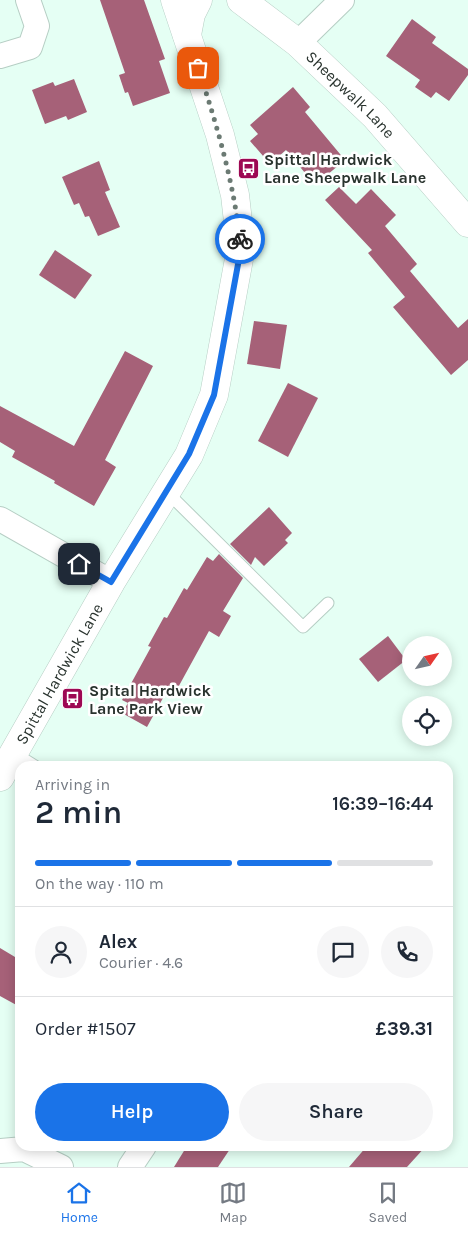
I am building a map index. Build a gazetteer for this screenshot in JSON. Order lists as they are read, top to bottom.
{
  "streets": {
    "street": ["Sheepwalk Lane", "Spittal Hardwick Lane"]
  },
  "places": {
    "bus stop": ["Spittal Hardwick Lane Sheepwalk Lane", "Spital Hardwick Lane Park View"]
  },
  "north": "top right",
  "page": {
    "heading": ["2 min", "Arriving in", "16:39–16:44"],
    "panel": [
      "Alex",
      "Courier · 4.6",
      "Order #1507",
      "£39.31"
    ],
    "bar": "On the way · 110 m",
    "buttons": ["Help", "Share"],
    "tabs": ["Home", "Map", "Saved"]
  }
}
